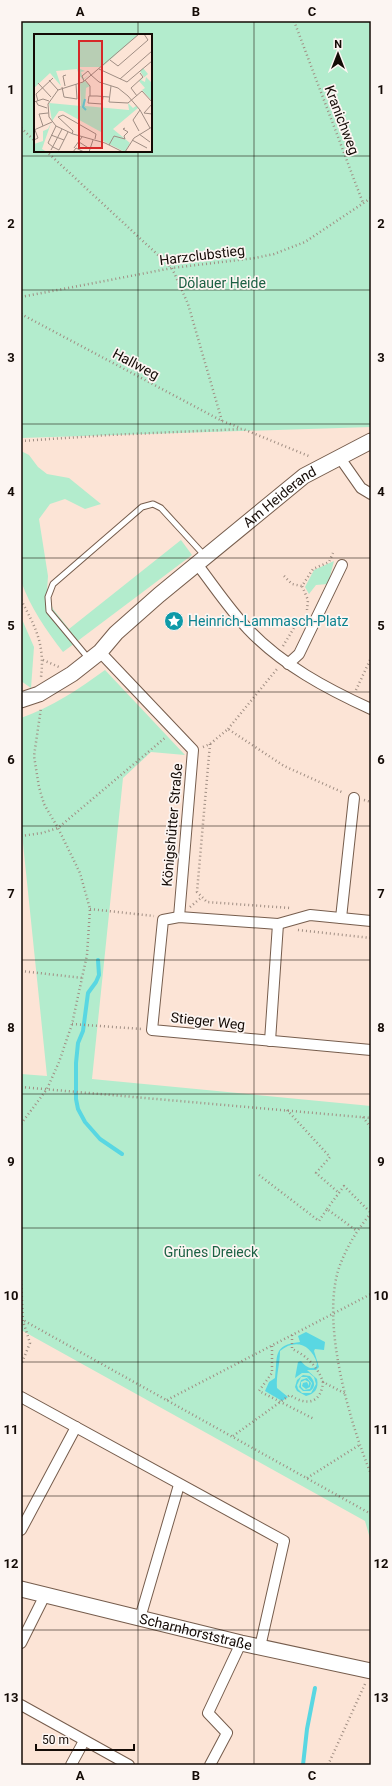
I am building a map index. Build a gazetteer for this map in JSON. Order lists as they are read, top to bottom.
{
  "streets": {
    "street": [
      "Am Heiderand",
      "Königshütter Straße",
      "Stieger Weg",
      "Scharnhorststraße"
    ],
    "path": ["Kranichweg", "Harzclubstieg", "Hallweg"]
  },
  "crossings": [
    ["Kranichweg", "Harzclubstieg"],
    ["Hallweg", "Am Heiderand"]
  ],
  "parks": ["Dölauer Heide", "Grünes Dreieck"],
  "places": {
    "place": ["Heinrich-Lammasch-Platz"]
  },
  "scale_bar": "50 m",
  "north": "top",
  "grid": {
    "columns": ["A", "B", "C"],
    "rows": [
      "1",
      "2",
      "3",
      "4",
      "5",
      "6",
      "7",
      "8",
      "9",
      "10",
      "11",
      "12",
      "13"
    ]
  }
}
